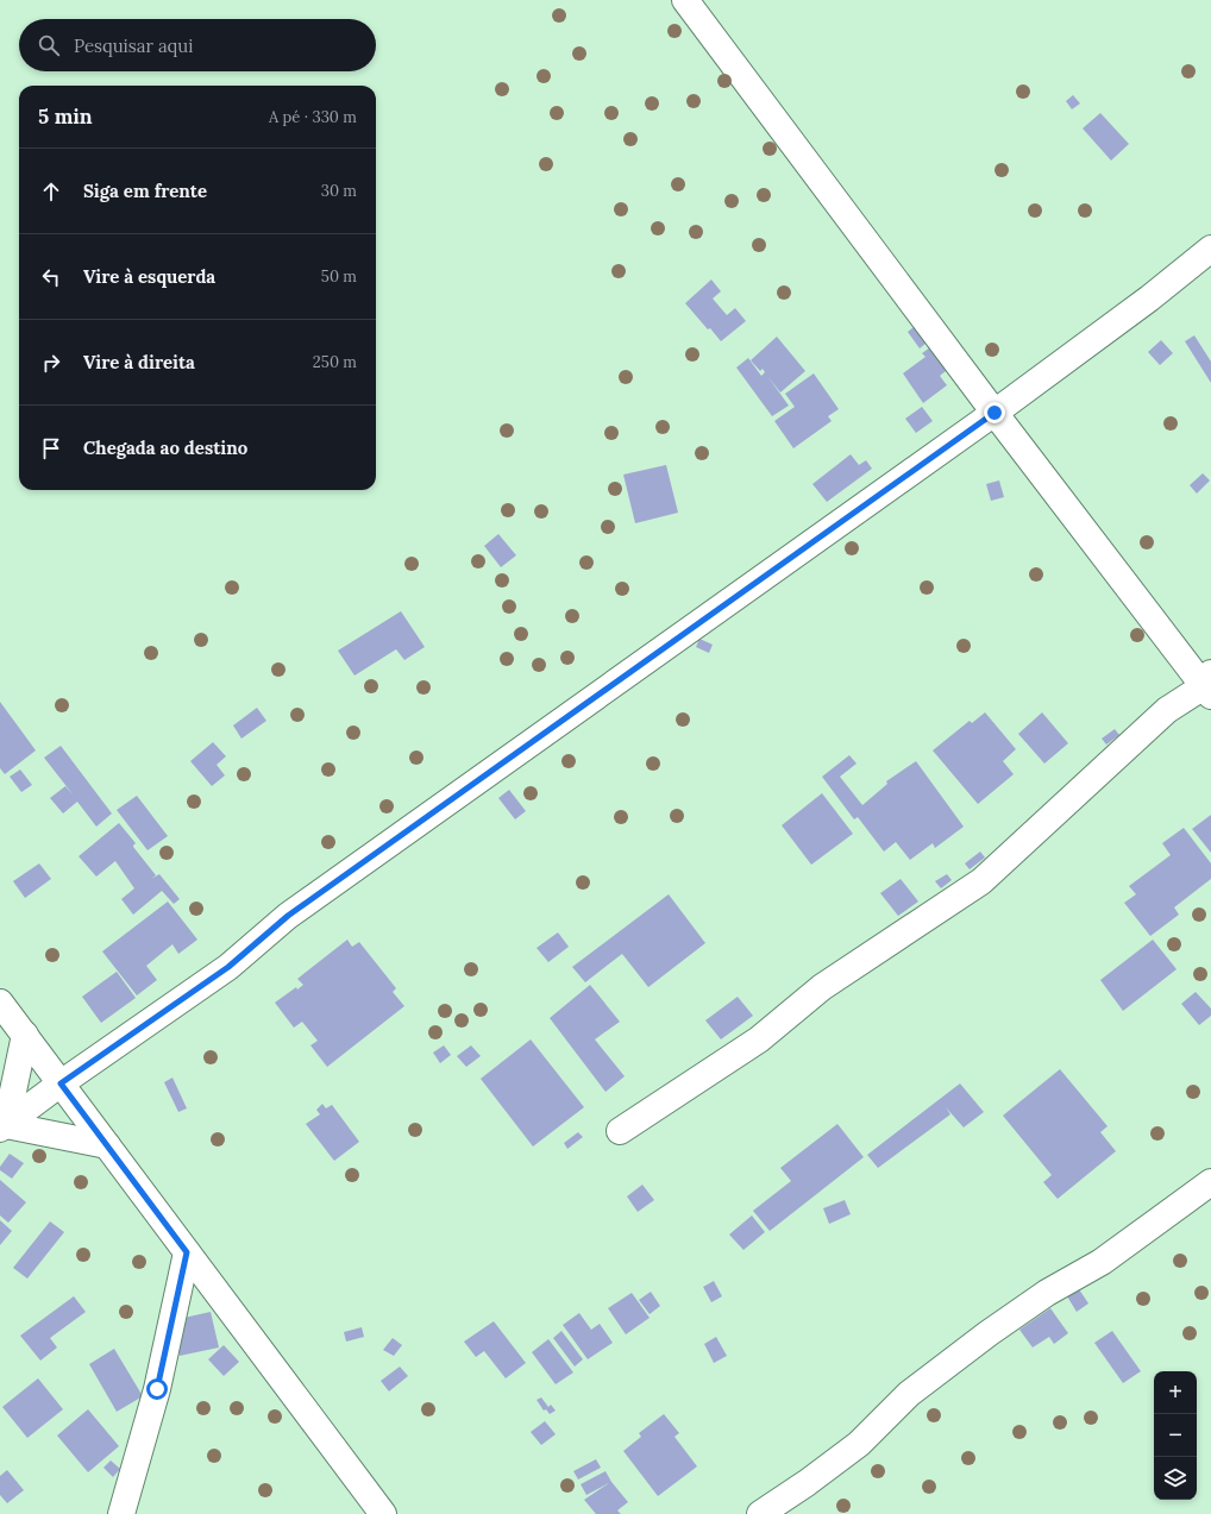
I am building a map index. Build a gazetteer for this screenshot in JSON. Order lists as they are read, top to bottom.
{
  "page": {
    "search": "Pesquisar aqui",
    "heading": ["5 min", "A pé · 330 m"],
    "list": [
      ["Siga em frente", "30 m"],
      ["Vire à esquerda", "50 m"],
      ["Vire à direita", "250 m"],
      "Chegada ao destino"
    ],
    "map_buttons": ["+", "−"]
  }
}
